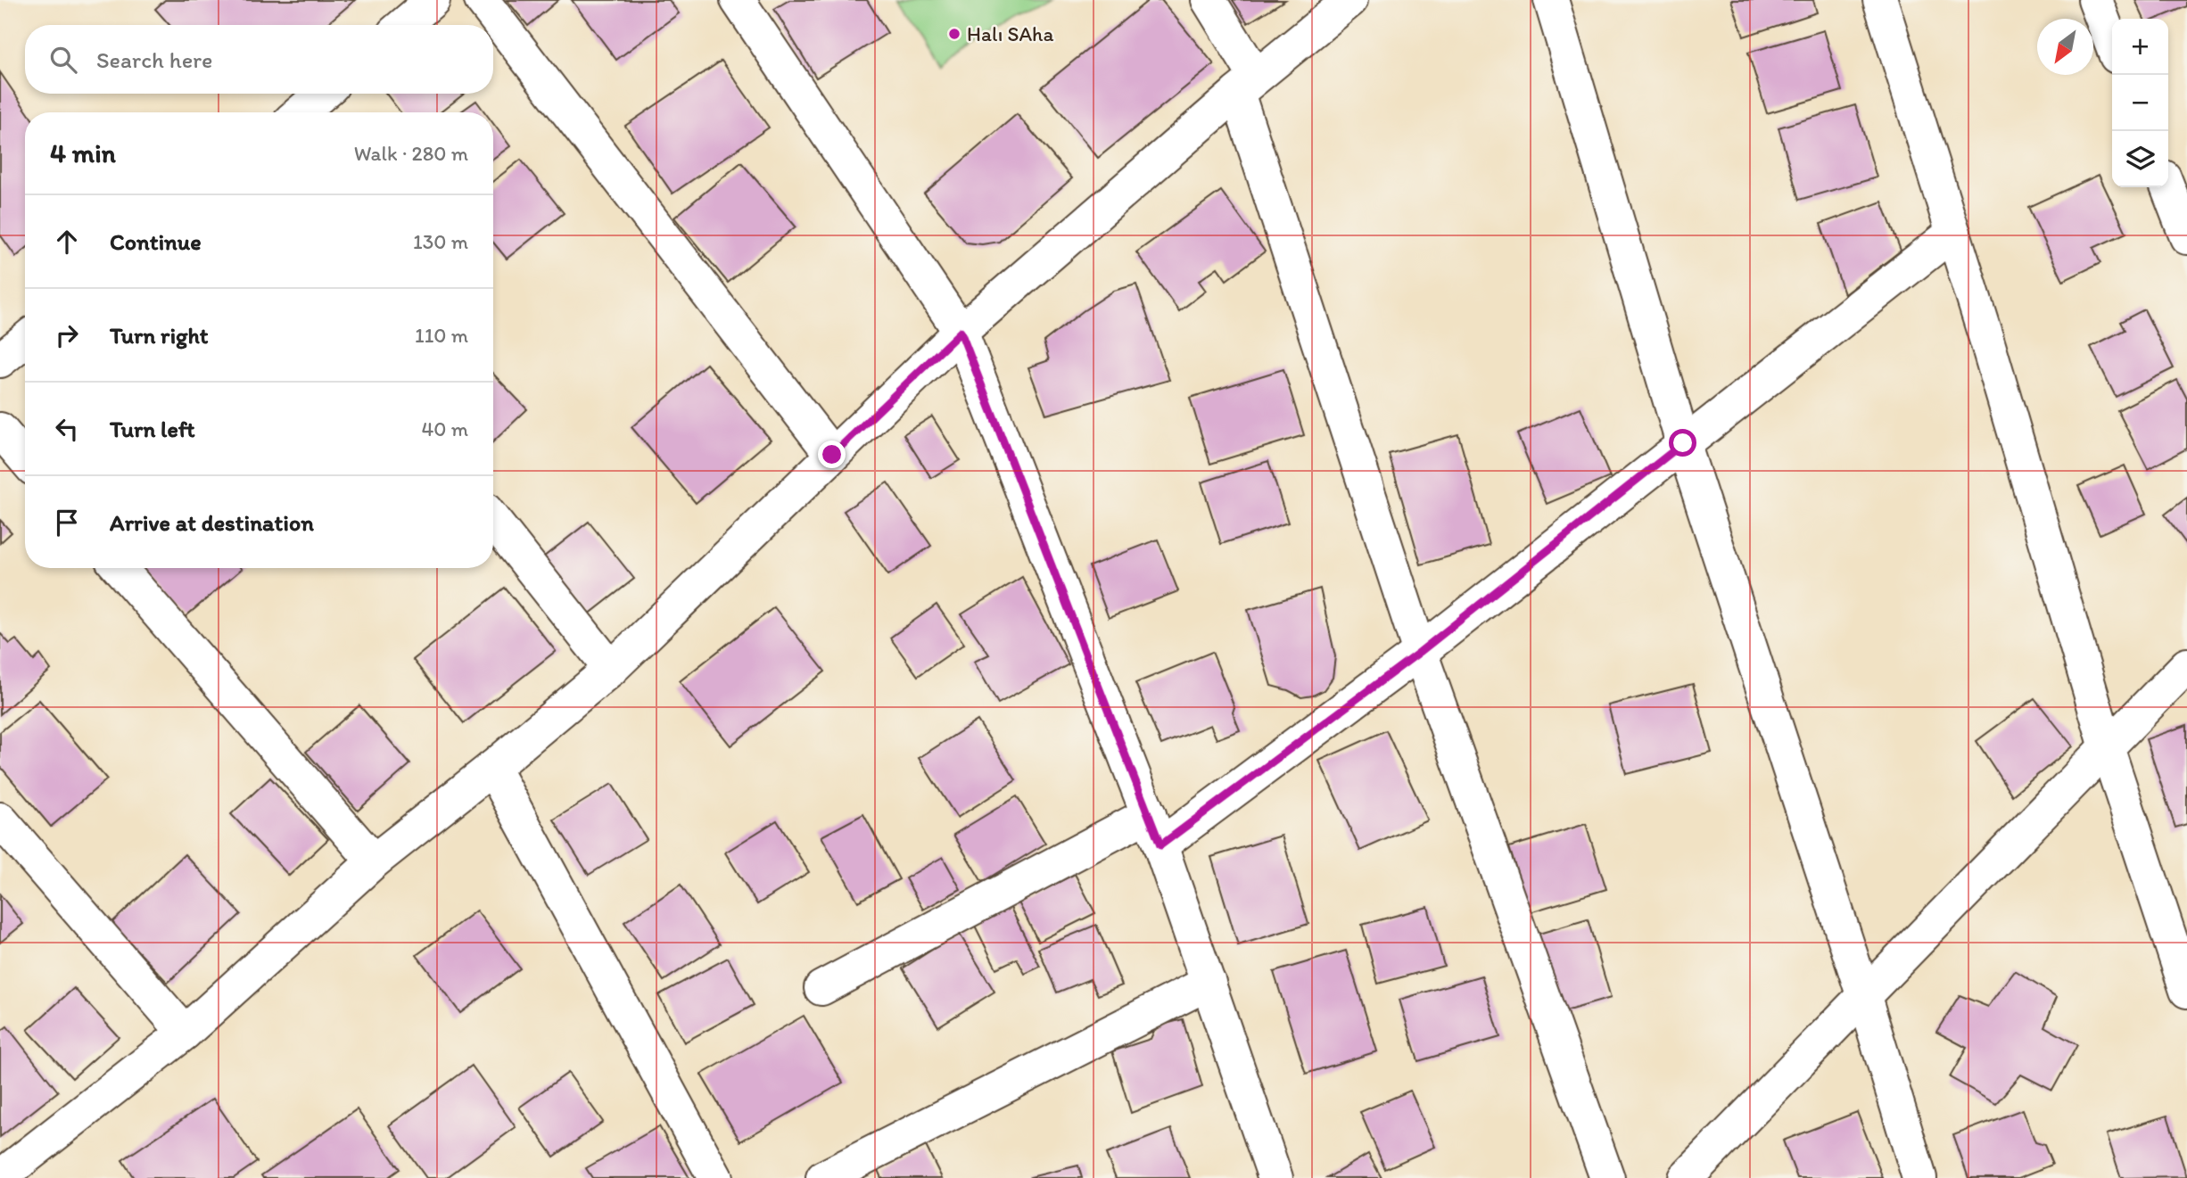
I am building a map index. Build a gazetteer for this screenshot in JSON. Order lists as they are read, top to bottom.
{
  "places": ["Halı SAha"],
  "north": "bottom left",
  "page": {
    "map_buttons": ["+", "−"],
    "search": "Search here",
    "heading": ["4 min", "Walk · 280 m"],
    "list": [
      ["Continue", "130 m"],
      ["Turn right", "110 m"],
      ["Turn left", "40 m"],
      "Arrive at destination"
    ]
  }
}
